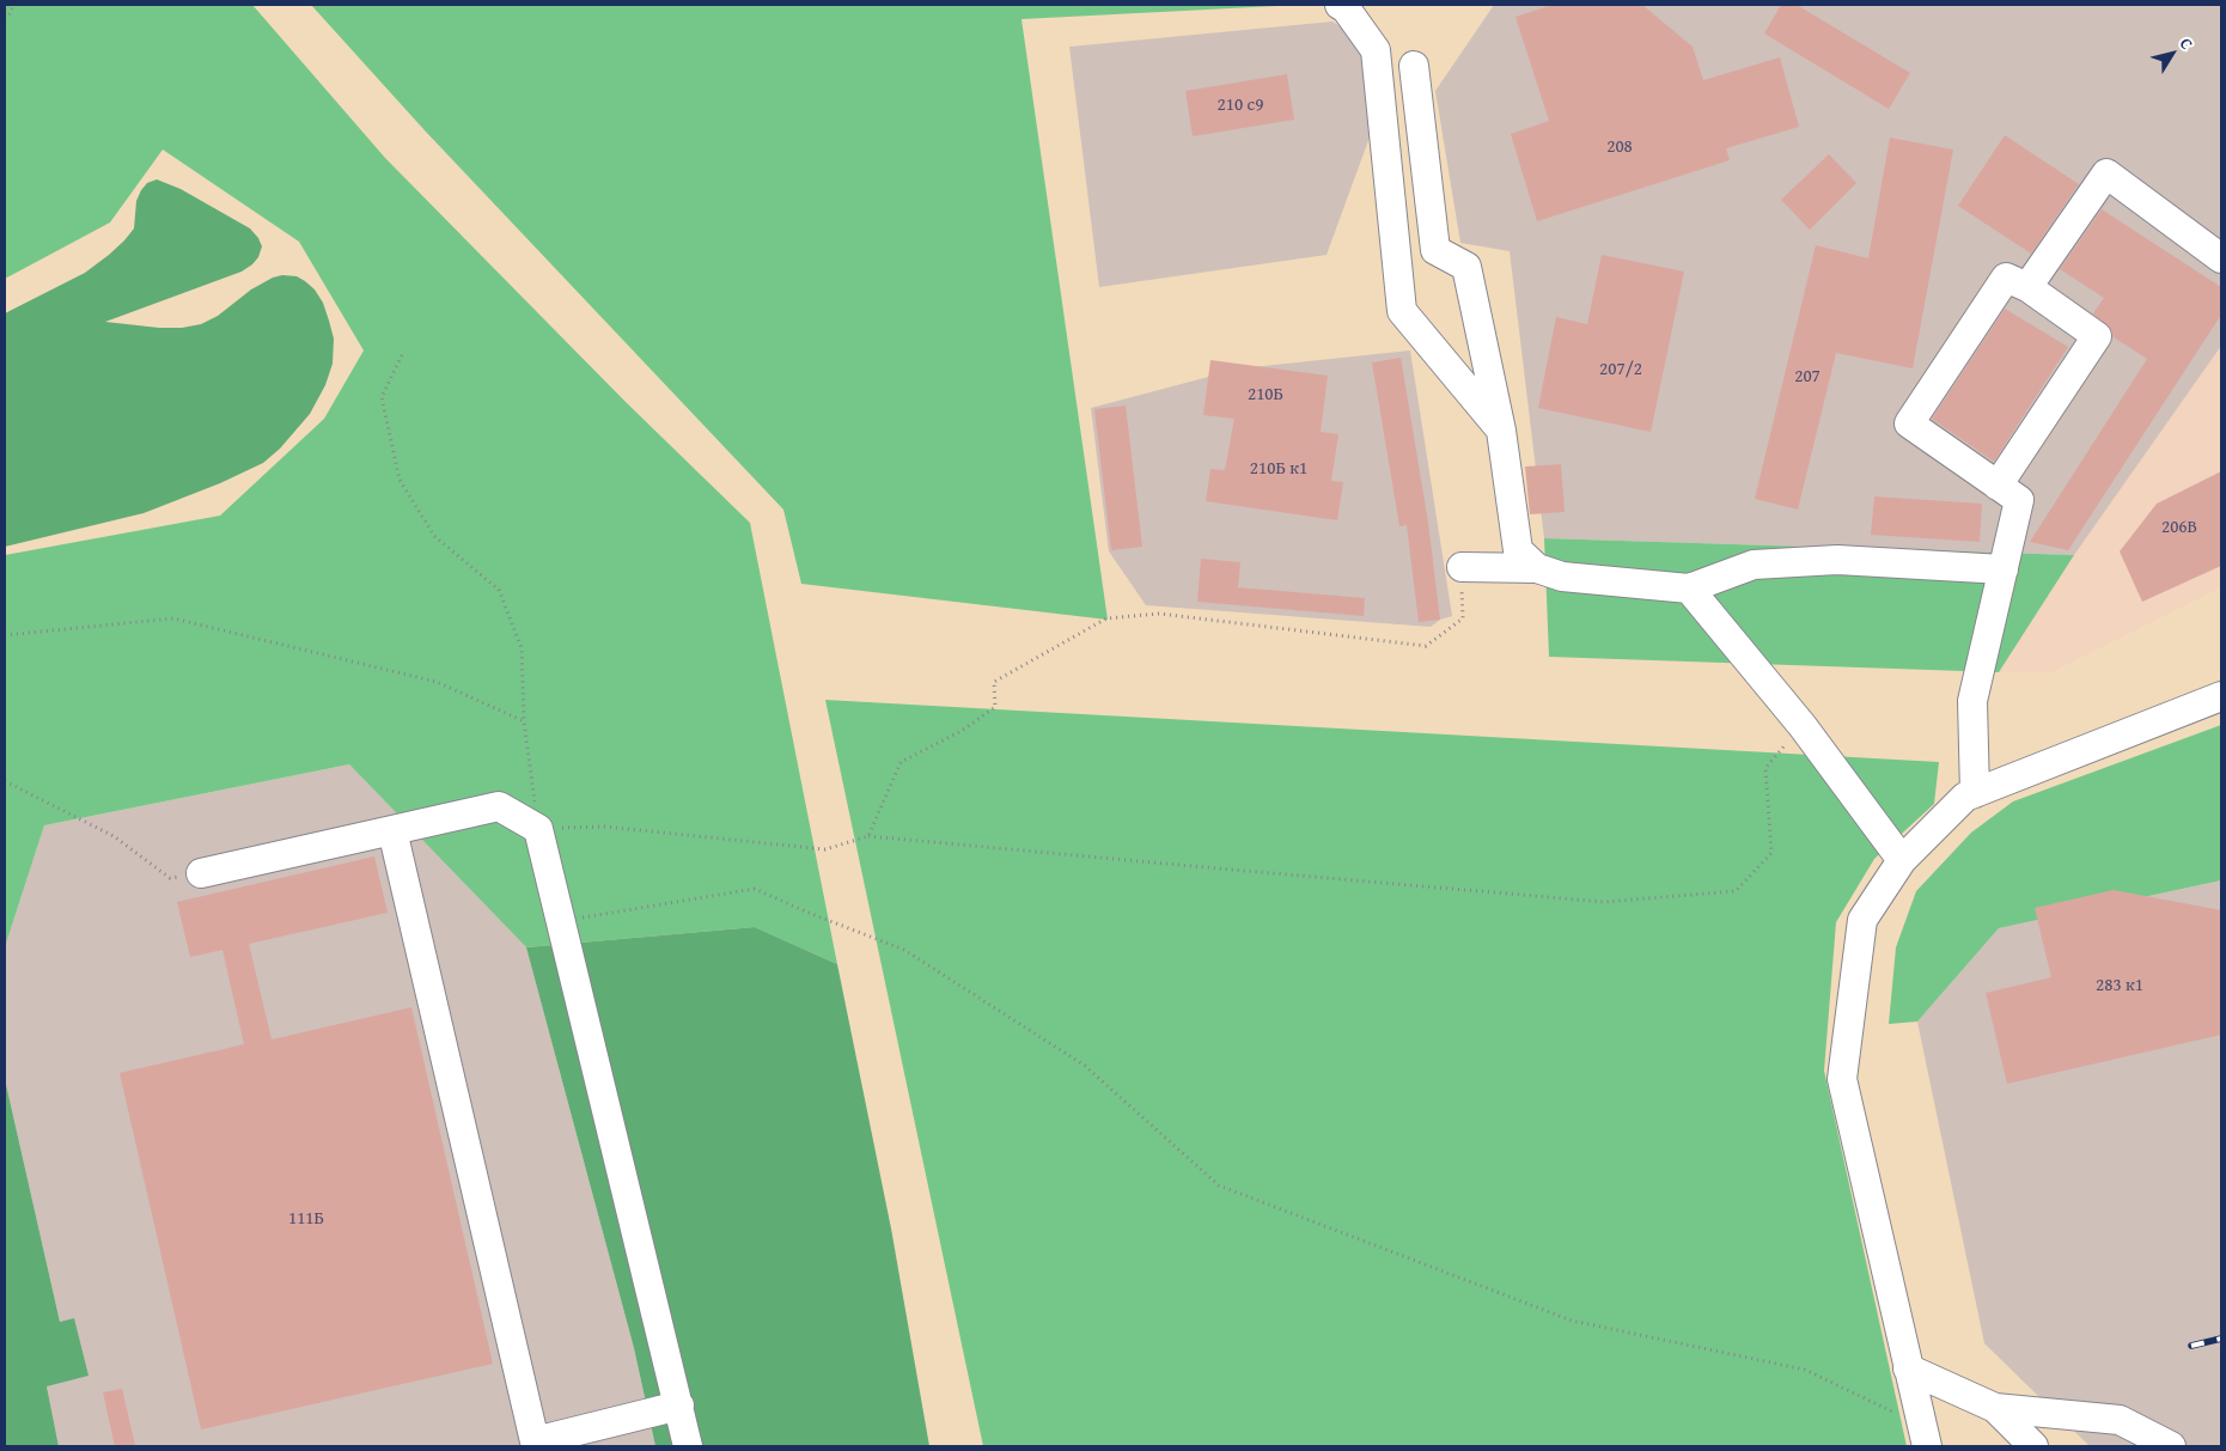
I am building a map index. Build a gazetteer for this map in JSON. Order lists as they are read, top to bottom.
{
  "house_numbers": [
    "210 с9",
    "208",
    "207/2",
    "207",
    "210Б",
    "210Б к1",
    "206В",
    "283 к1",
    "111Б"
  ],
  "north": "top right"
}
